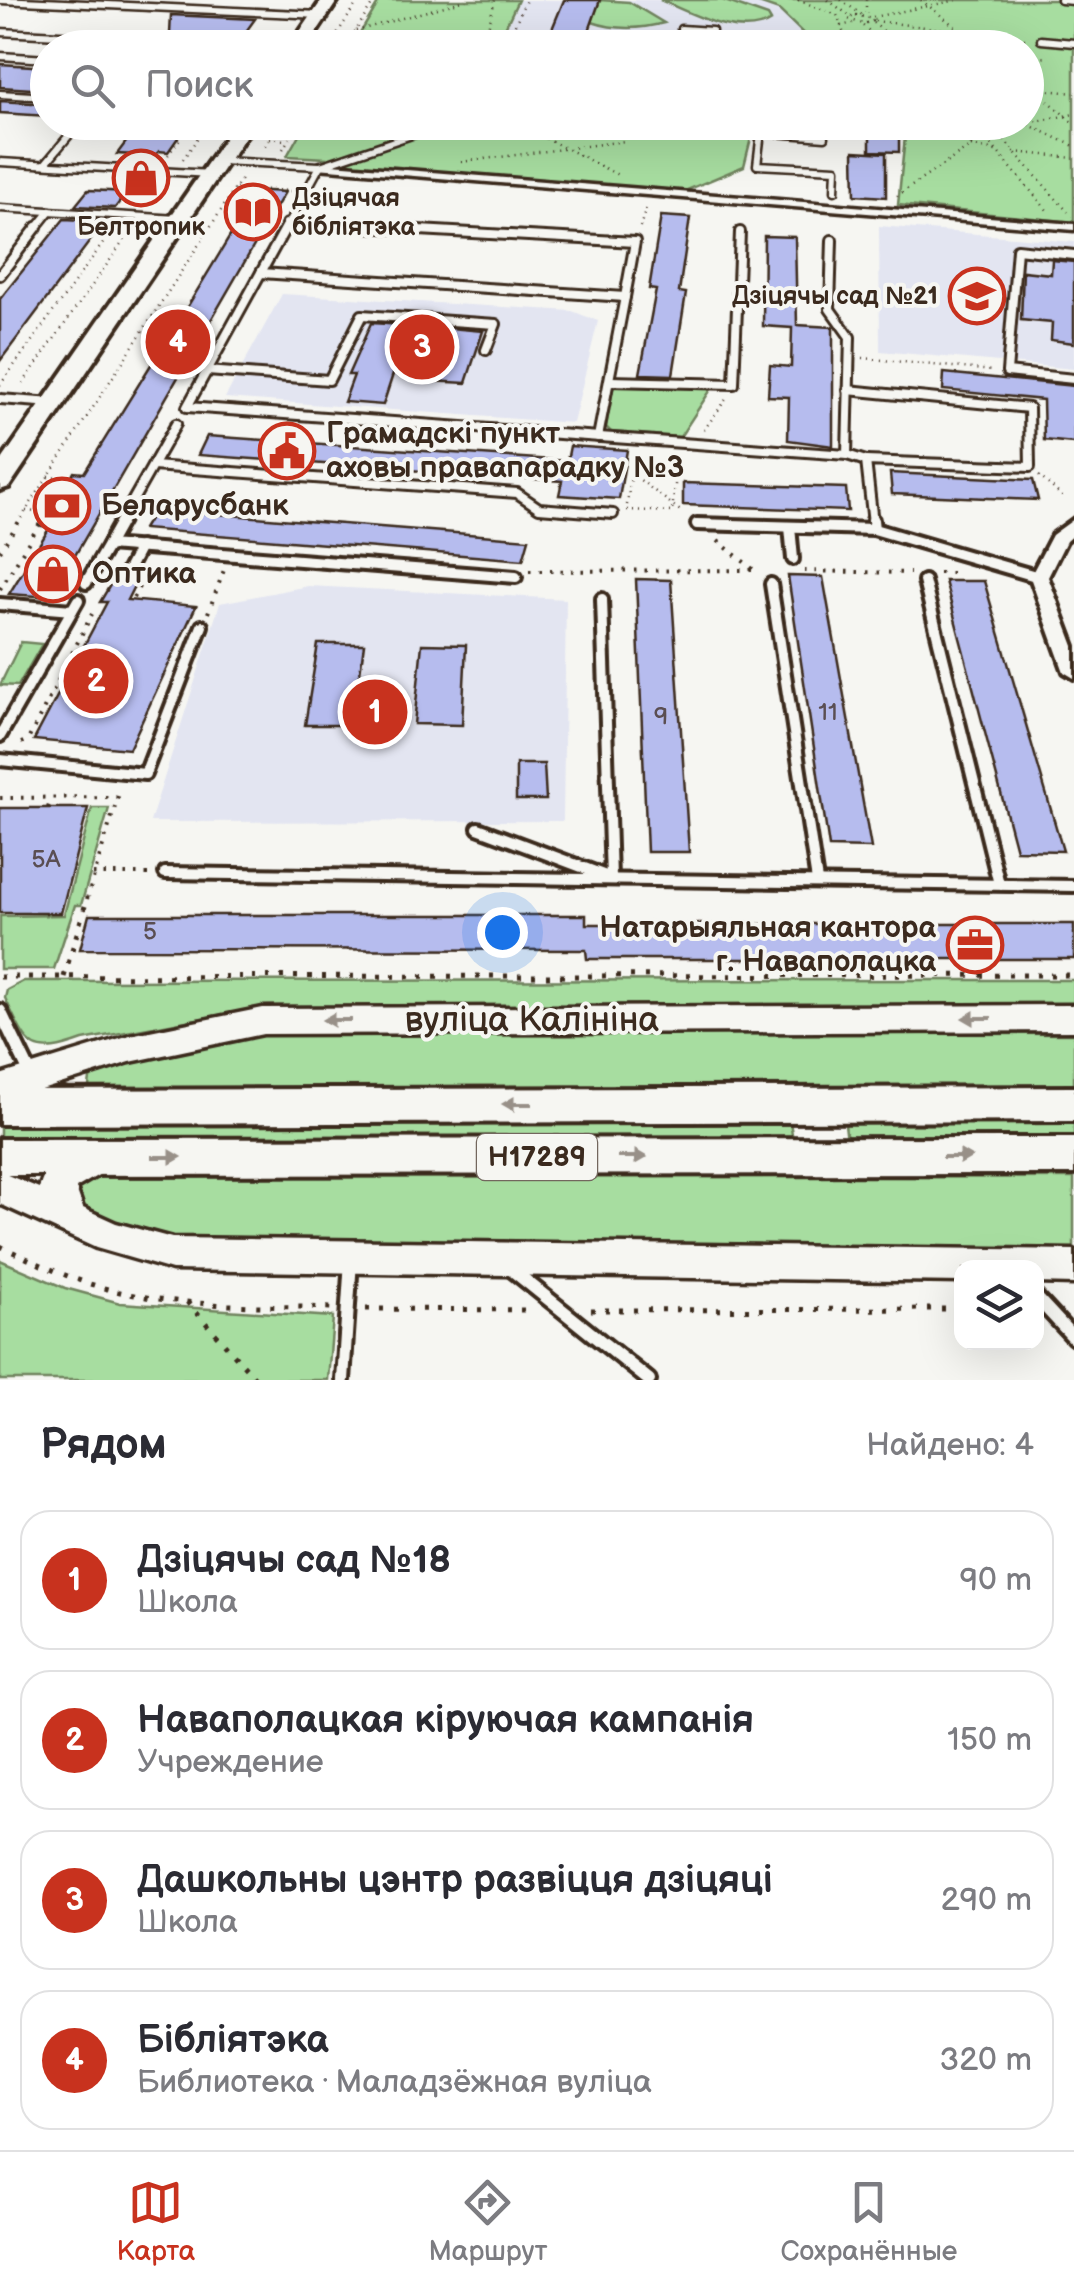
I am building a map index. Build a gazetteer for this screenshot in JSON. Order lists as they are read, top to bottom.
{
  "streets": {
    "main road": ["Н17289"],
    "street": ["вуліца Калініна"]
  },
  "places": {
    "shop": ["Белтропик", "Оптика"],
    "library": ["Дзіцячая бібліятэка"],
    "school or university": ["Дзіцячы сад №21"],
    "public building": ["Грамадскі пункт аховы правапарадку №3"],
    "bank": ["Беларусбанк"],
    "office": ["Натарыяльная кантора г. Наваполацка"]
  },
  "house_numbers": [
    "11",
    "9",
    "5А",
    "5"
  ],
  "page": {
    "search": "Поиск",
    "pins": [
      "4",
      "3",
      "2",
      "1"
    ],
    "heading": ["Рядом", "Найдено: 4"],
    "list": [
      {
        "mark": "1",
        "name": "Дзіцячы сад №18",
        "note": "Школа",
        "value": "90 m"
      },
      {
        "mark": "2",
        "name": "Наваполацкая кіруючая кампанія",
        "note": "Учреждение",
        "value": "150 m"
      },
      {
        "mark": "3",
        "name": "Дашкольны цэнтр развіцця дзіцяці",
        "note": "Школа",
        "value": "290 m"
      },
      {
        "mark": "4",
        "name": "Бібліятэка",
        "note": "Библиотека · Маладзёжная вуліца",
        "value": "320 m"
      }
    ],
    "nav": ["Карта", "Маршрут", "Сохранённые"]
  }
}
